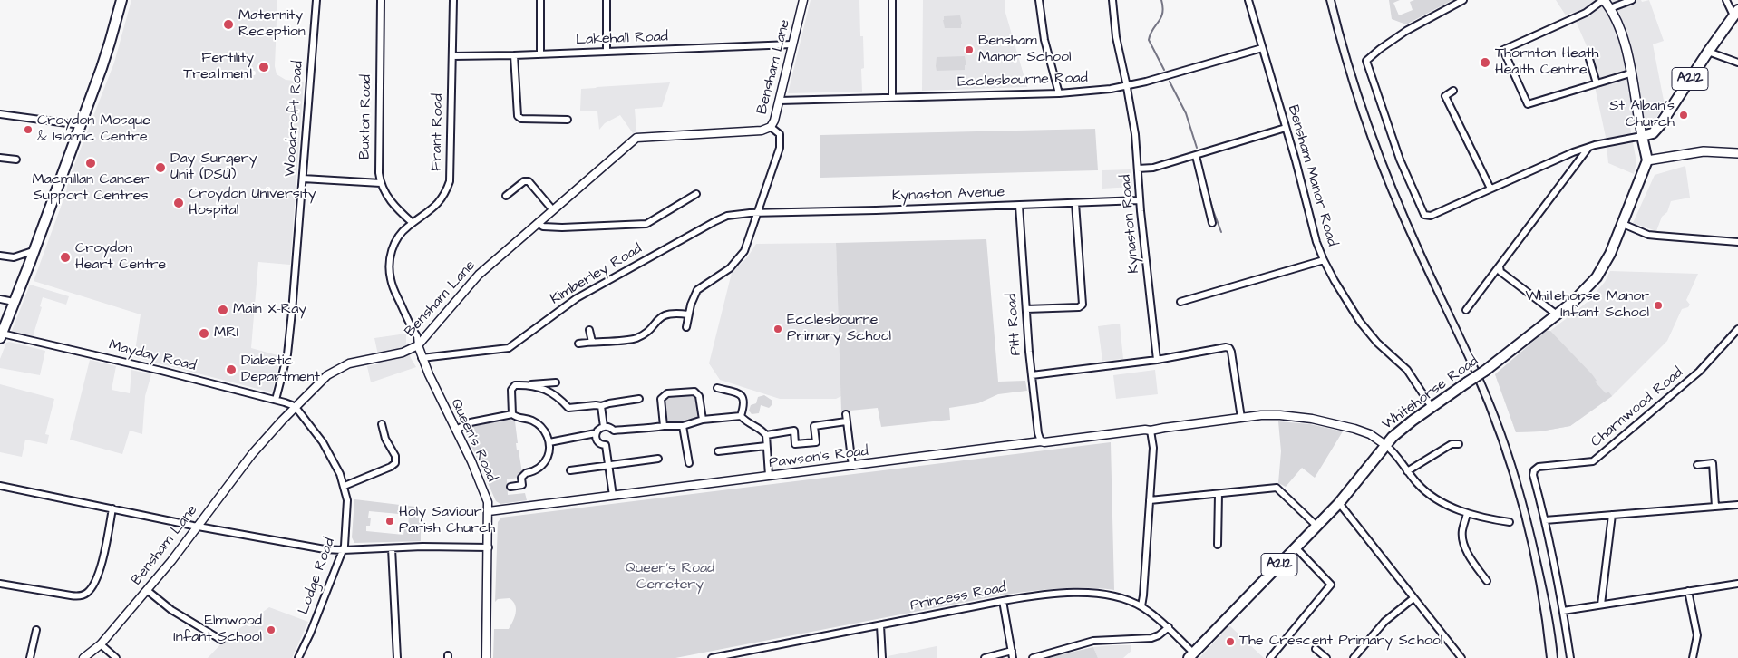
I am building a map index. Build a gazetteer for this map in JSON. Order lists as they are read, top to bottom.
{
  "streets": {
    "main road": ["A212", "Whitehorse Road"],
    "street": [
      "Lakehall Road",
      "Bensham Lane",
      "Ecclesbourne Road",
      "Buxton Road",
      "Woodcroft Road",
      "Frant Road",
      "Bensham Manor Road",
      "Kynaston Avenue",
      "Kynaston Road",
      "Kimberley Road",
      "Pitt Road",
      "Mayday Road",
      "Charnwood Road",
      "Queen's Road",
      "Pawson's Road",
      "Lodge Road",
      "Princess Road"
    ]
  },
  "crossings": [
    ["Lakehall Road", "Bensham Lane"],
    ["Lakehall Road", "Frant Road"],
    ["Bensham Lane", "Ecclesbourne Road"],
    ["Bensham Lane", "Frant Road"],
    ["Bensham Lane", "Mayday Road"],
    ["Bensham Lane", "Queen's Road"],
    ["Bensham Lane", "Lodge Road"],
    ["Ecclesbourne Road", "Bensham Manor Road"],
    ["Ecclesbourne Road", "Kynaston Road"],
    ["Buxton Road", "Frant Road"],
    ["Woodcroft Road", "Mayday Road"],
    ["Frant Road", "Queen's Road"],
    ["Bensham Manor Road", "Whitehorse Road"],
    ["Kynaston Avenue", "Kynaston Road"],
    ["Kynaston Avenue", "Kimberley Road"],
    ["Kynaston Avenue", "Pitt Road"],
    ["Kimberley Road", "Queen's Road"],
    ["Pitt Road", "Pawson's Road"],
    ["Mayday Road", "Lodge Road"],
    ["Whitehorse Road", "Princess Road"],
    ["Queen's Road", "Pawson's Road"]
  ],
  "parks": ["Queen's Road Cemetery"],
  "places": [
    "Maternity Reception",
    "Bensham Manor School",
    "Thornton Heath Health Centre",
    "Fertility Treatment",
    "St Alban's Church",
    "Croydon Mosque & Islamic Centre",
    "Macmillan Cancer Support Centres",
    "Day Surgery Unit (DSU)",
    "Croydon University Hospital",
    "Croydon Heart Centre",
    "Whitehorse Manor Infant School",
    "Main X-Ray",
    "Ecclesbourne Primary School",
    "MRI",
    "Diabetic Department",
    "Holy Saviour Parish Church",
    "Elmwood Infant School",
    "The Crescent Primary School"
  ]
}
